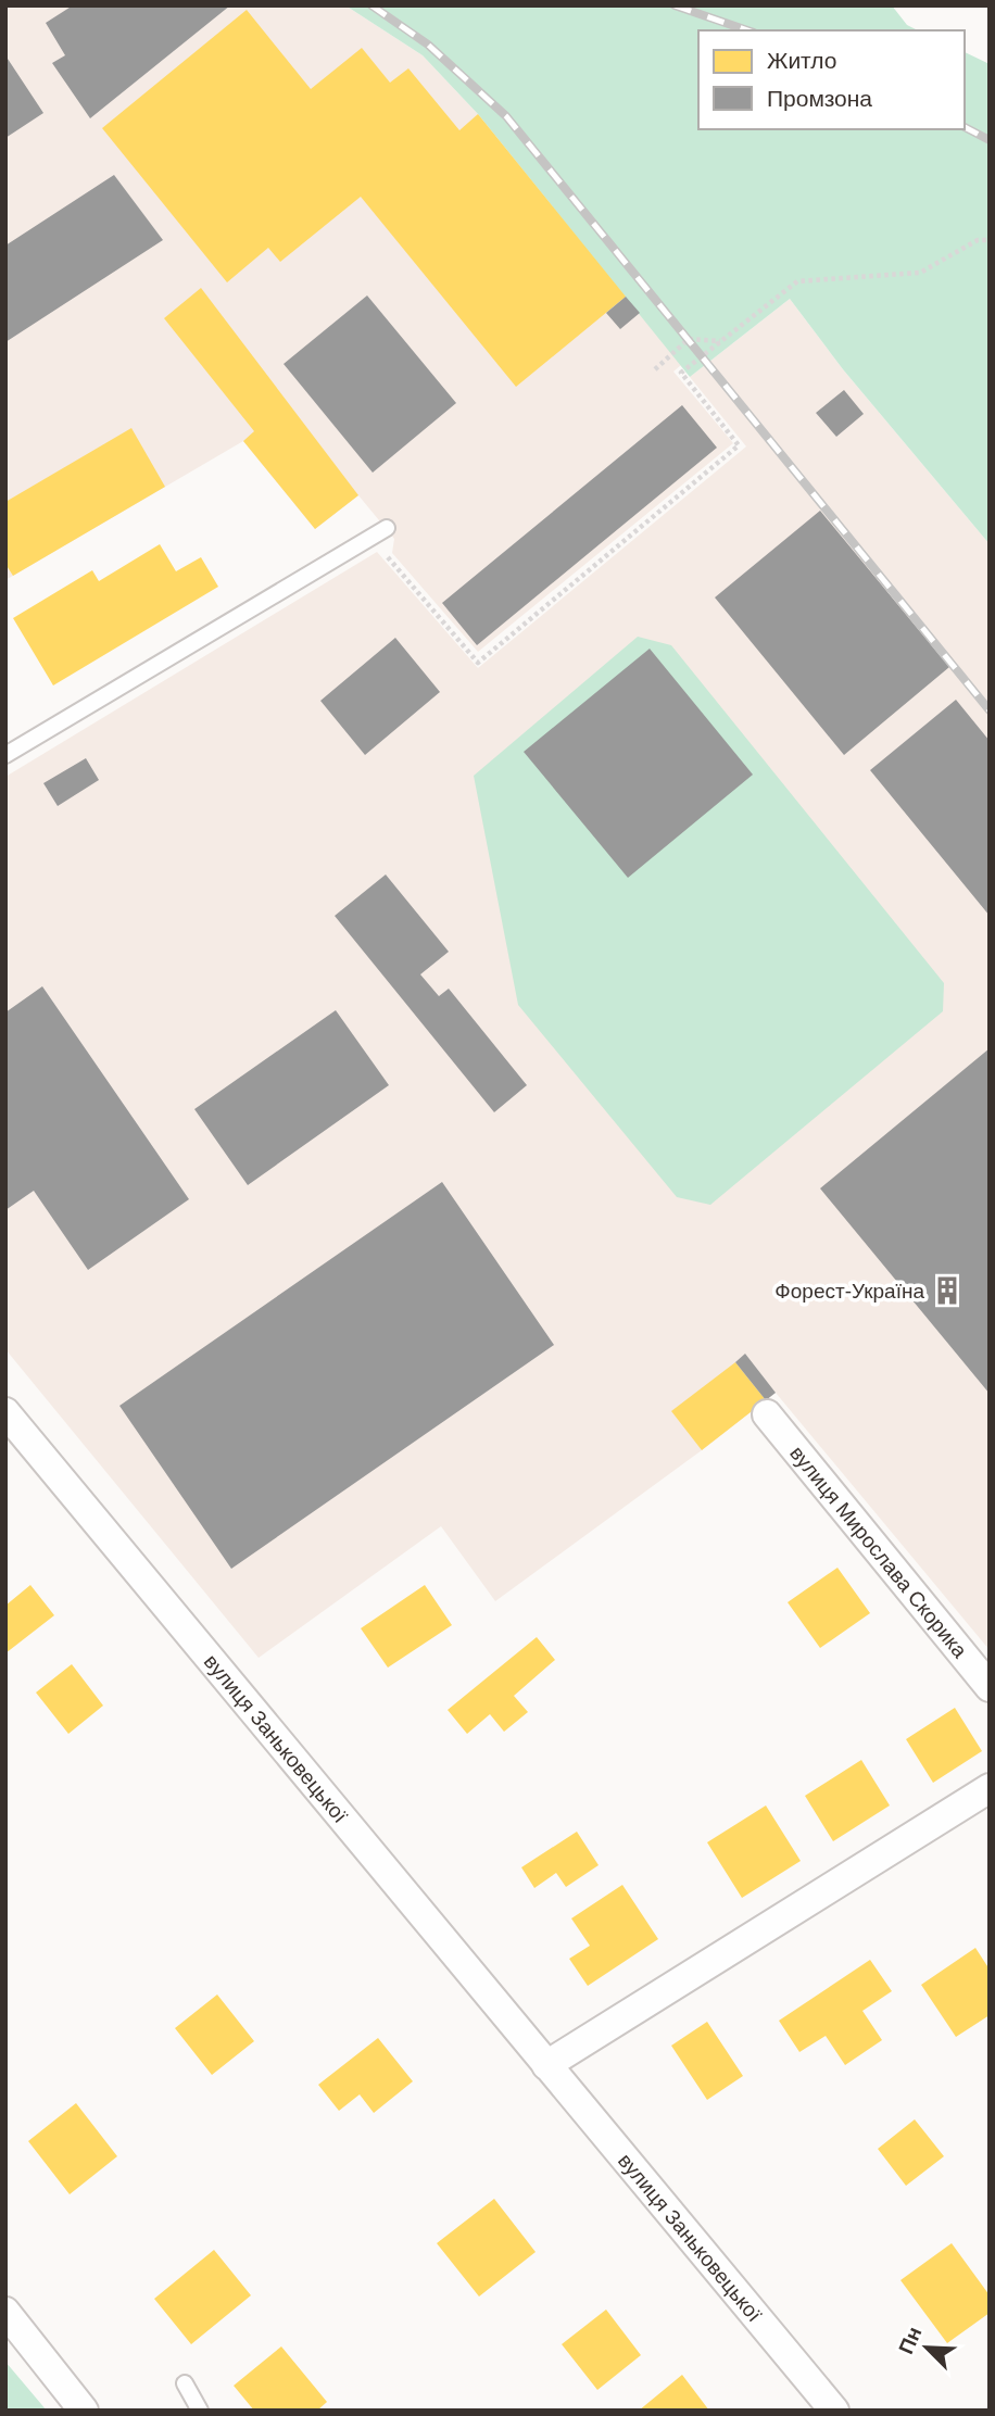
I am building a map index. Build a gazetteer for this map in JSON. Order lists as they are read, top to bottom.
{
  "streets": {
    "street": ["вулиця Мирослава Скорика", "вулиця Заньковецької"]
  },
  "places": {
    "building": ["Форест-Україна"]
  },
  "legend": ["Житло", "Промзона"],
  "north": "top left"
}
